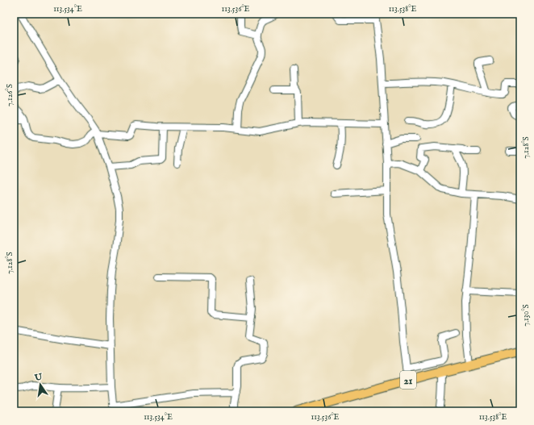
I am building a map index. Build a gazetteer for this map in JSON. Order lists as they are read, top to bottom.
{
  "streets": {
    "highway": ["21"]
  },
  "north": "top",
  "coordinates": [
    "113.534°E",
    "113.536°E",
    "113.538°E",
    "7.126°S",
    "7.128°S",
    "7.130°S"
  ]
}
